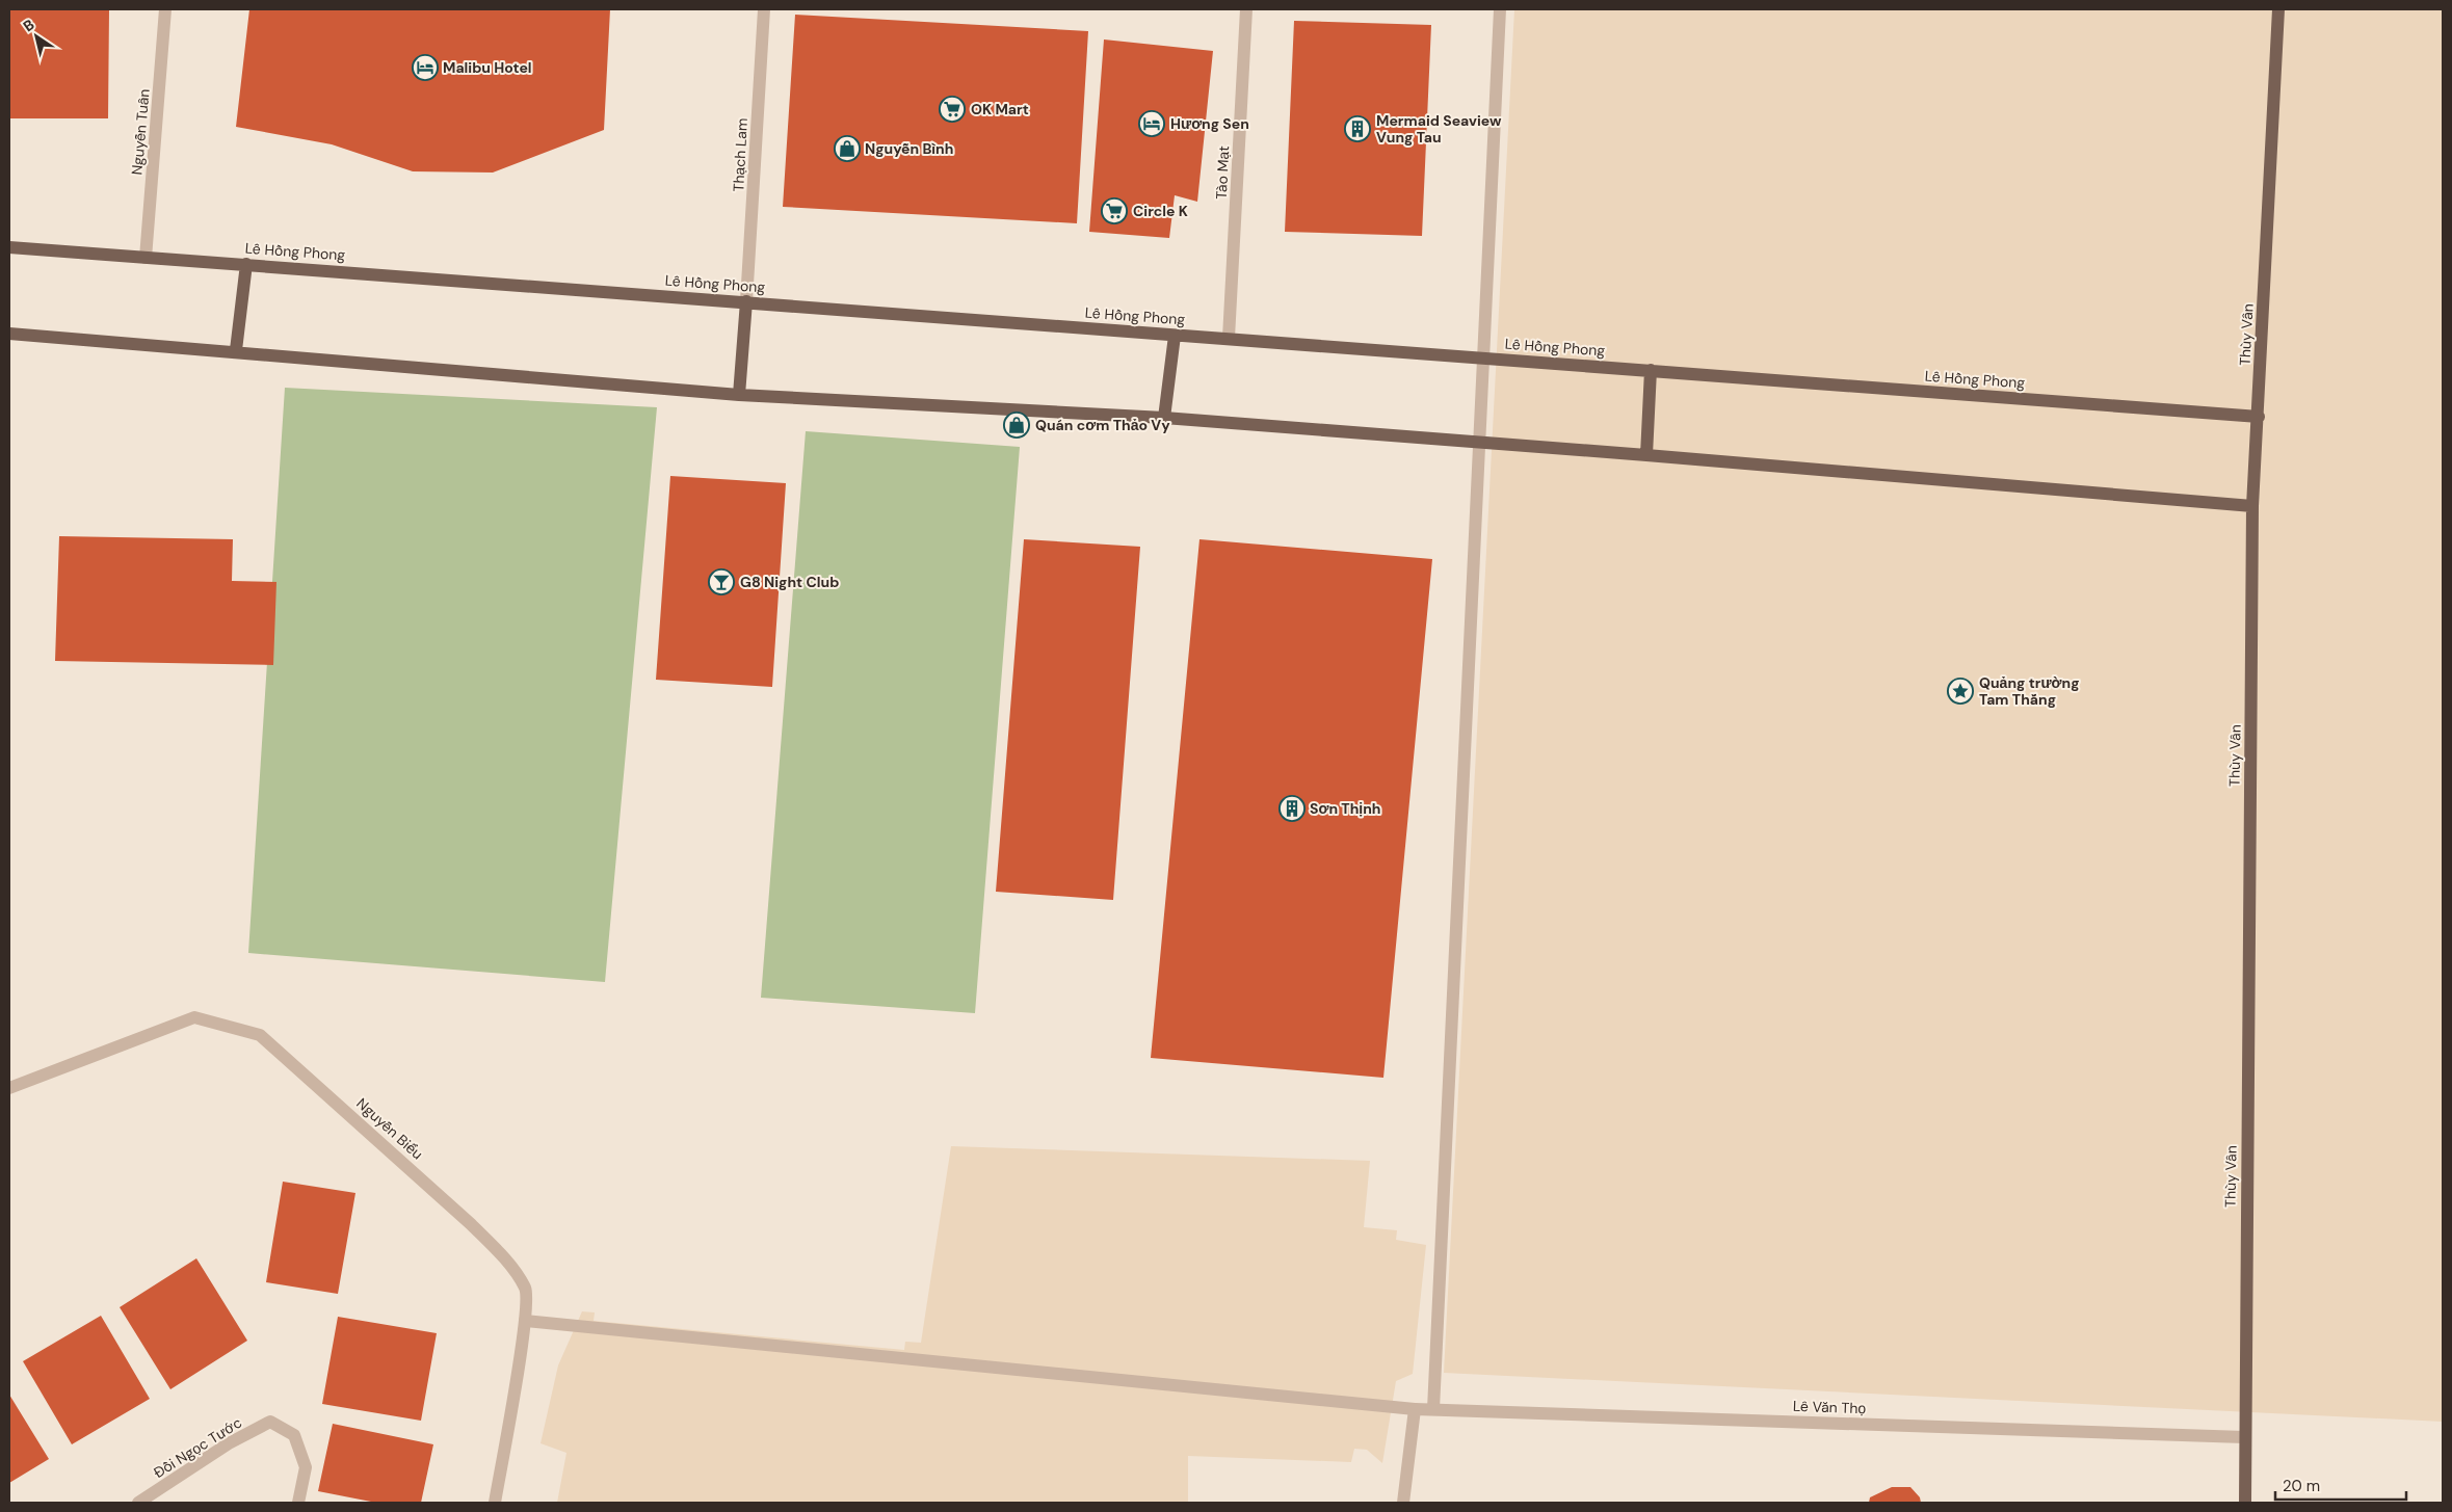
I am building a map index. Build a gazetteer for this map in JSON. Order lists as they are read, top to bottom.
{
  "streets": {
    "main road": ["Lê Hồng Phong", "Thùy Vân"],
    "street": [
      "Nguyễn Tuân",
      "Thạch Lam",
      "Tào Mạt",
      "Nguyễn Biểu",
      "Lê Văn Thọ",
      "Đồi Ngọc Tước"
    ]
  },
  "crossings": [
    ["Nguyễn Tuân", "Lê Hồng Phong"],
    ["Thạch Lam", "Lê Hồng Phong"],
    ["Tào Mạt", "Lê Hồng Phong"],
    ["Lê Hồng Phong", "Thùy Vân"],
    ["Thùy Vân", "Lê Văn Thọ"],
    ["Nguyễn Biểu", "Lê Văn Thọ"]
  ],
  "places": {
    "hotel": ["Malibu Hotel", "Hương Sen"],
    "supermarket": ["OK Mart", "Circle K"],
    "building": ["Mermaid Seaview Vung Tau", "Sơn Thịnh"],
    "shop": ["Nguyễn Bình", "Quán cơm Thảo Vy"],
    "bar": ["G8 Night Club"],
    "place": ["Quảng trường Tam Thắng"]
  },
  "scale_bar": "20 m",
  "north": "top left"
}
